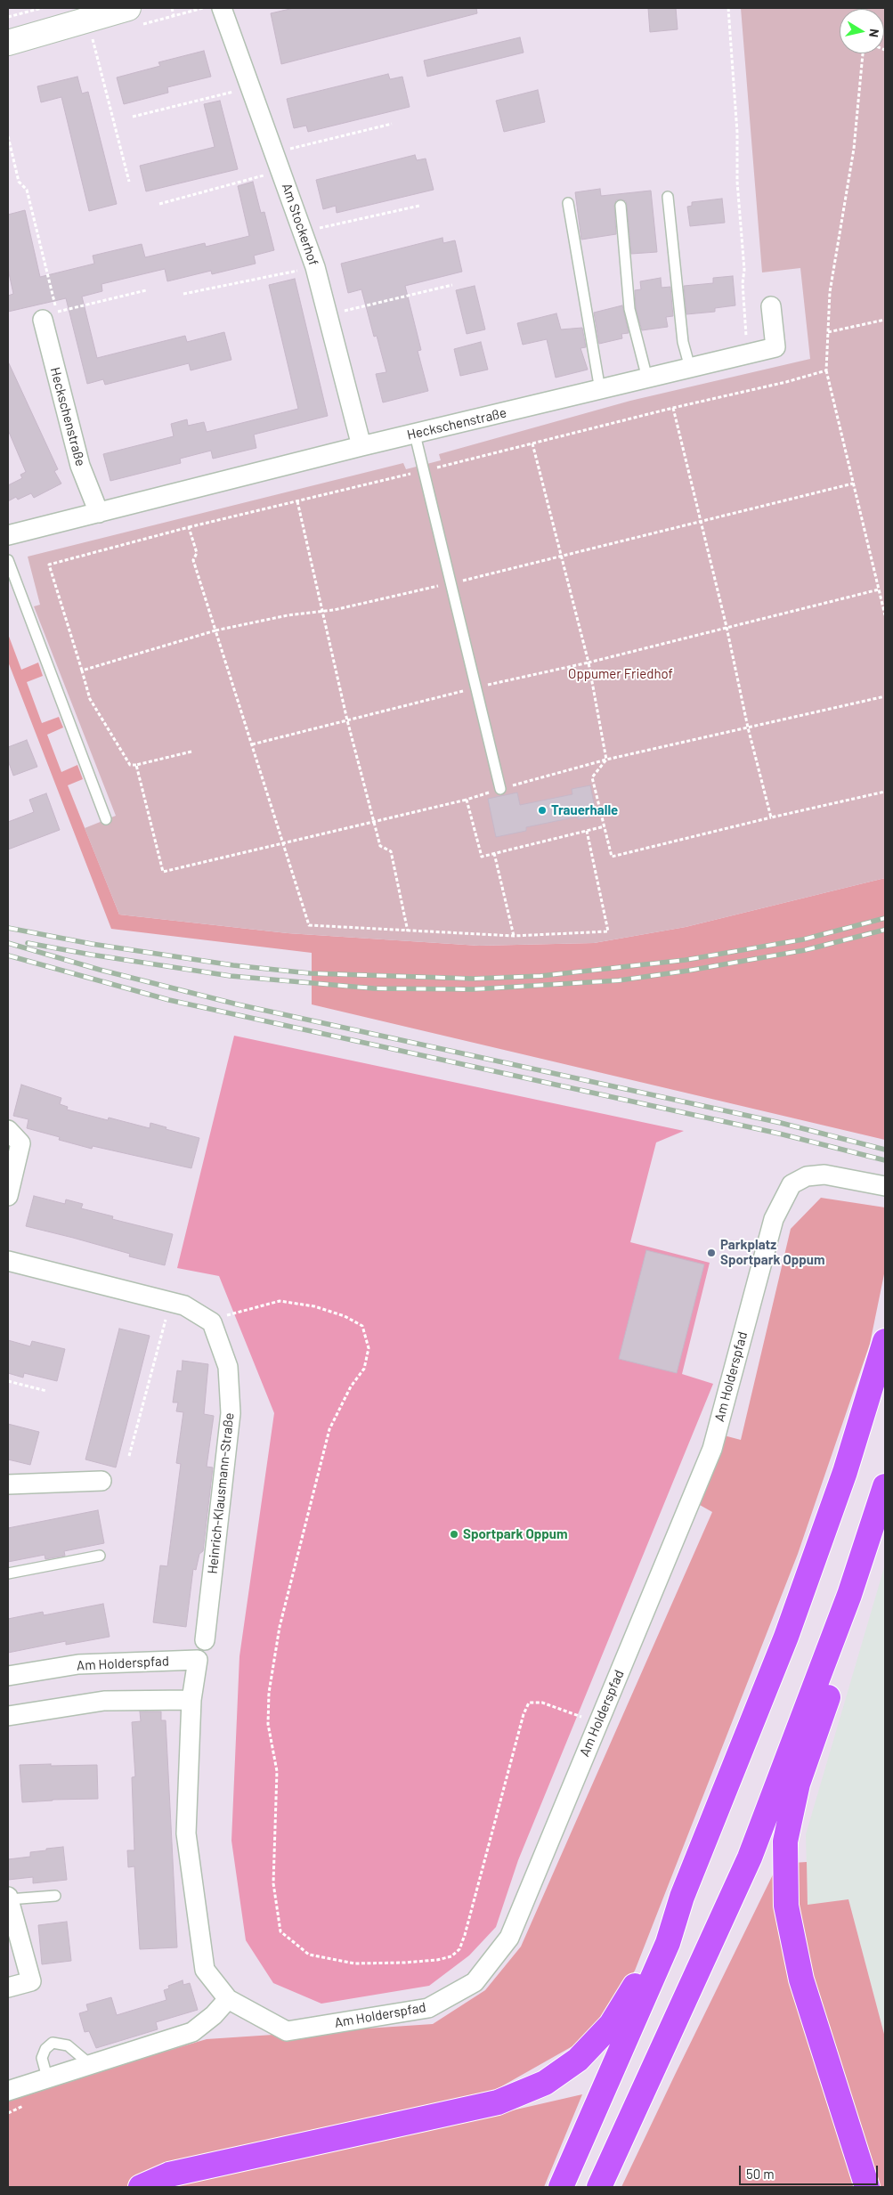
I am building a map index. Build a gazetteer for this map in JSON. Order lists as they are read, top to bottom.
{
  "streets": {
    "street": [
      "Am Stockerhof",
      "Heckschenstraße",
      "Am Holderspfad",
      "Heinrich-Klausmann-Straße"
    ]
  },
  "crossings": [
    ["Am Stockerhof", "Heckschenstraße"]
  ],
  "parks": ["Oppumer Friedhof"],
  "places": ["Trauerhalle", "Parkplatz Sportpark Oppum", "Sportpark Oppum"],
  "scale_bar": "50 m",
  "north": "right"
}
